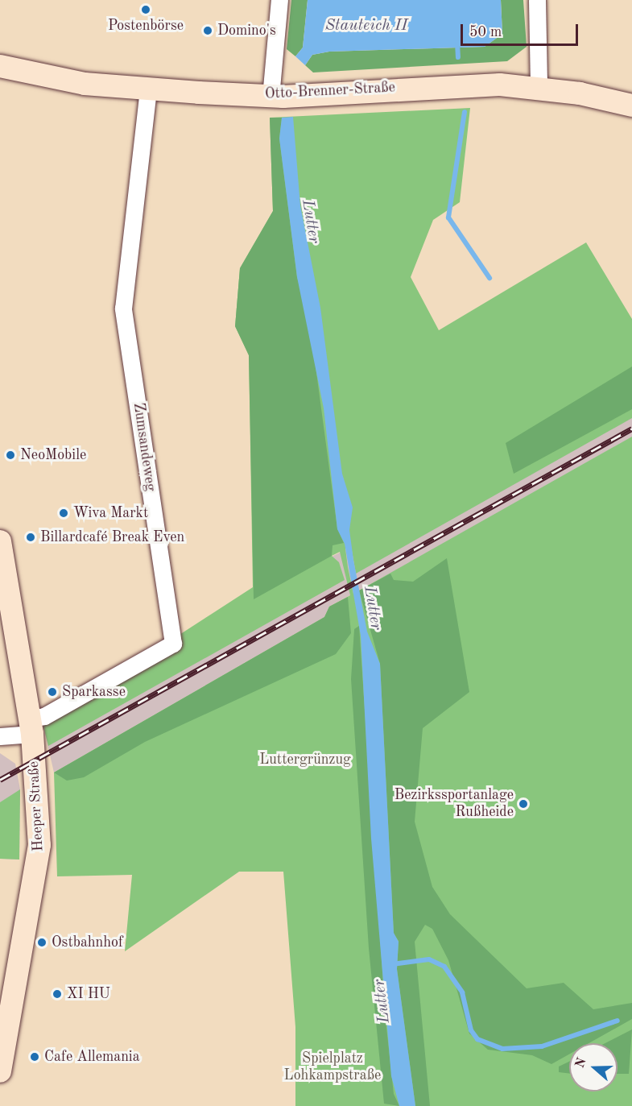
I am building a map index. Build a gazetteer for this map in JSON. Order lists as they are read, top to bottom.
{
  "streets": {
    "street": ["Otto-Brenner-Straße", "Zumsandeweg", "Heeper Straße"]
  },
  "crossings": [
    ["Otto-Brenner-Straße", "Zumsandeweg"],
    ["Zumsandeweg", "Heeper Straße"]
  ],
  "water": ["Stauteich II", "Lutter"],
  "parks": ["Luttergrünzug", "Spielplatz Lohkampstraße"],
  "places": [
    "Postenbörse",
    "Domino's",
    "NeoMobile",
    "Wiva Markt",
    "Billardcafé Break Even",
    "Sparkasse",
    "Bezirkssportanlage Rußheide",
    "Ostbahnhof",
    "XI HU",
    "Cafe Allemania"
  ],
  "scale_bar": "50 m",
  "north": "left"
}
